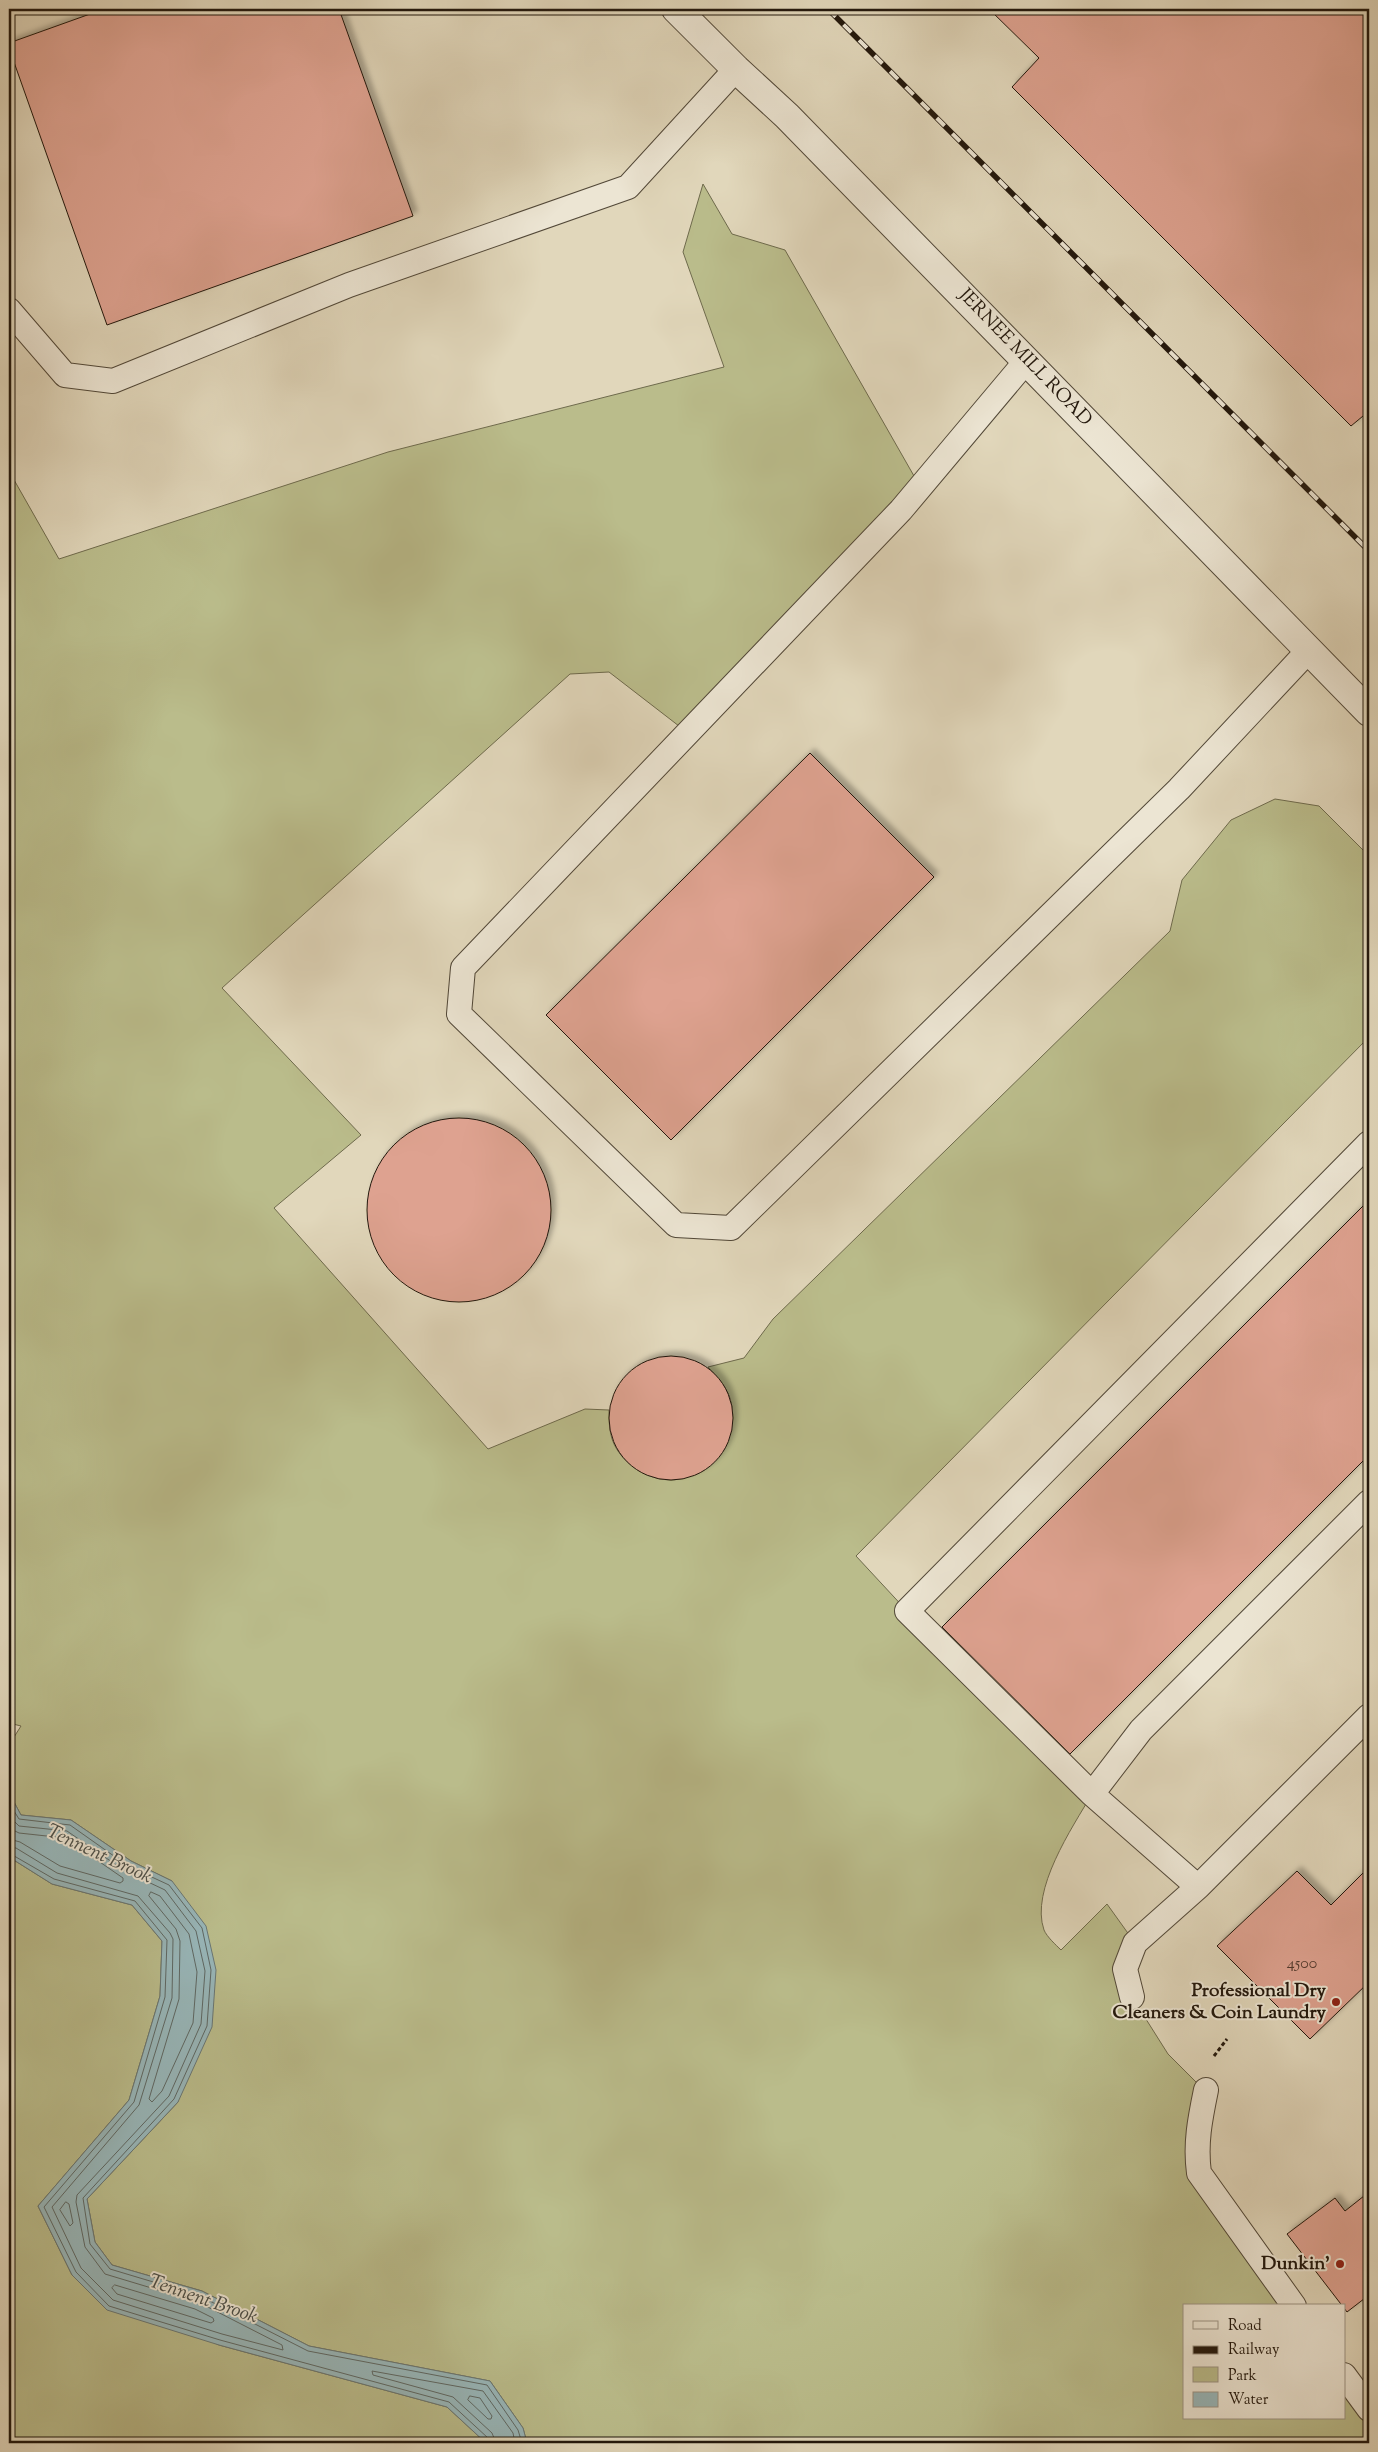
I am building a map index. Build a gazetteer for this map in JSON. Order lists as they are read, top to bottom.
{
  "streets": {
    "street": ["JERNEE MILL ROAD"]
  },
  "water": ["Tennent Brook"],
  "places": ["Professional Dry Cleaners & Coin Laundry", "Dunkin'"],
  "house_numbers": ["4500"],
  "legend": [
    "Road",
    "Railway",
    "Park",
    "Water"
  ]
}
